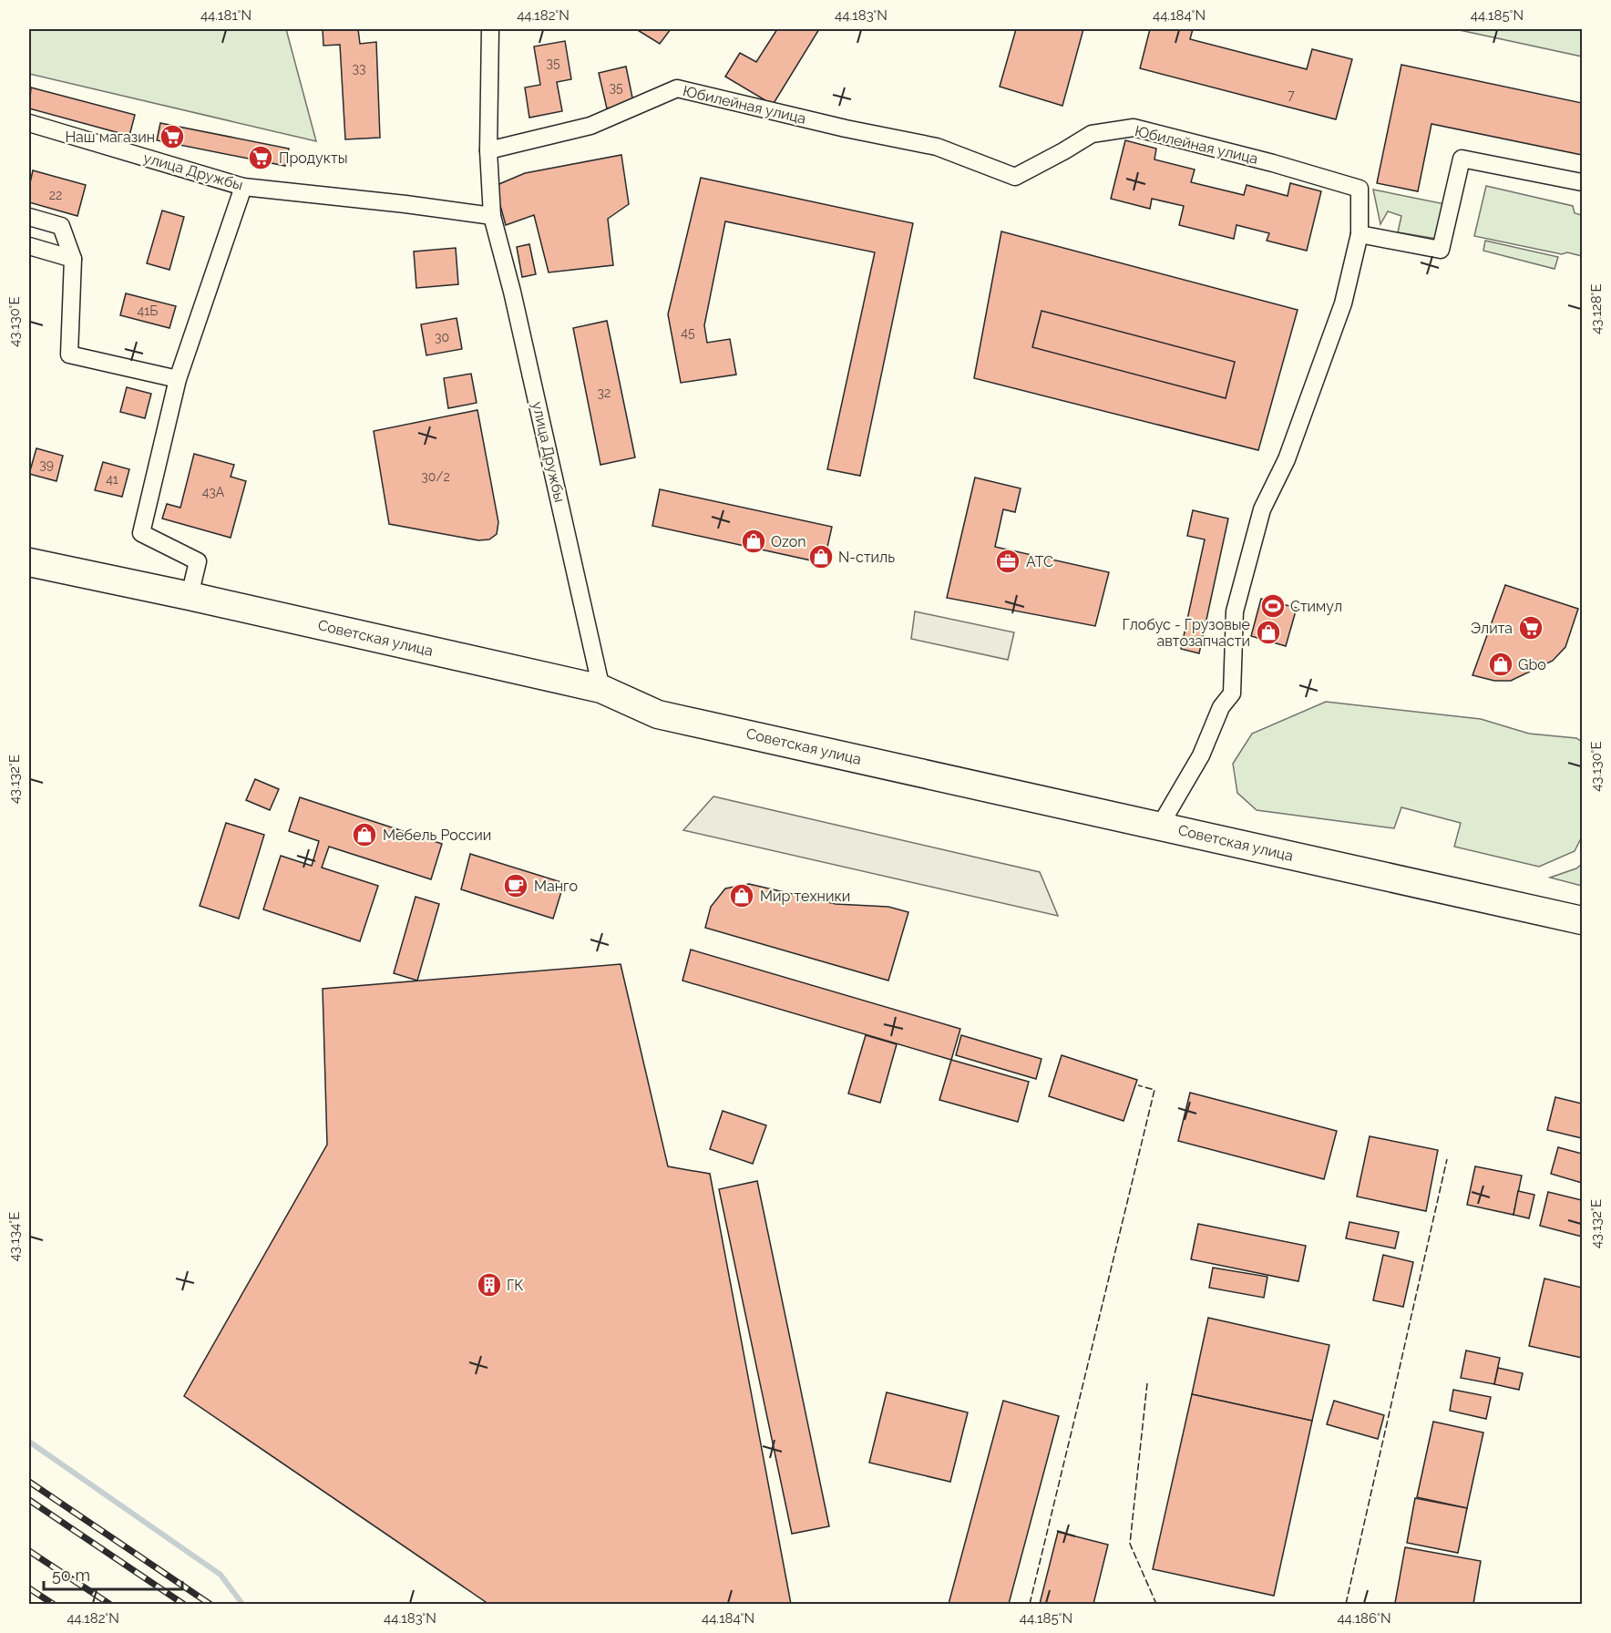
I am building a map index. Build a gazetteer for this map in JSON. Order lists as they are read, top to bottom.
{
  "streets": {
    "highway": ["Советская улица"],
    "street": ["Юбилейная улица", "улица Дружбы"]
  },
  "crossings": [
    ["Юбилейная улица", "улица Дружбы"],
    ["улица Дружбы", "Советская улица"]
  ],
  "places": {
    "supermarket": ["Наш магазин", "Продукты", "Элита"],
    "shop": [
      "Ozon",
      "N-стиль",
      "Глобус - Грузовые автозапчасти",
      "Gbo",
      "Мебель России",
      "Мир техники"
    ],
    "office": ["АТС"],
    "sports": ["Стимул"],
    "cafe": ["Манго"],
    "building": ["ГК"]
  },
  "house_numbers": [
    "35",
    "33",
    "35",
    "7",
    "22",
    "41Б",
    "45",
    "30",
    "32",
    "39",
    "30/2",
    "41",
    "43А"
  ],
  "scale_bar": "50 m",
  "coordinates": [
    "44.181°N",
    "44.182°N",
    "44.183°N",
    "44.184°N",
    "44.185°N",
    "43.128°E",
    "43.130°E",
    "43.132°E",
    "43.134°E",
    "44.186°N"
  ]
}
